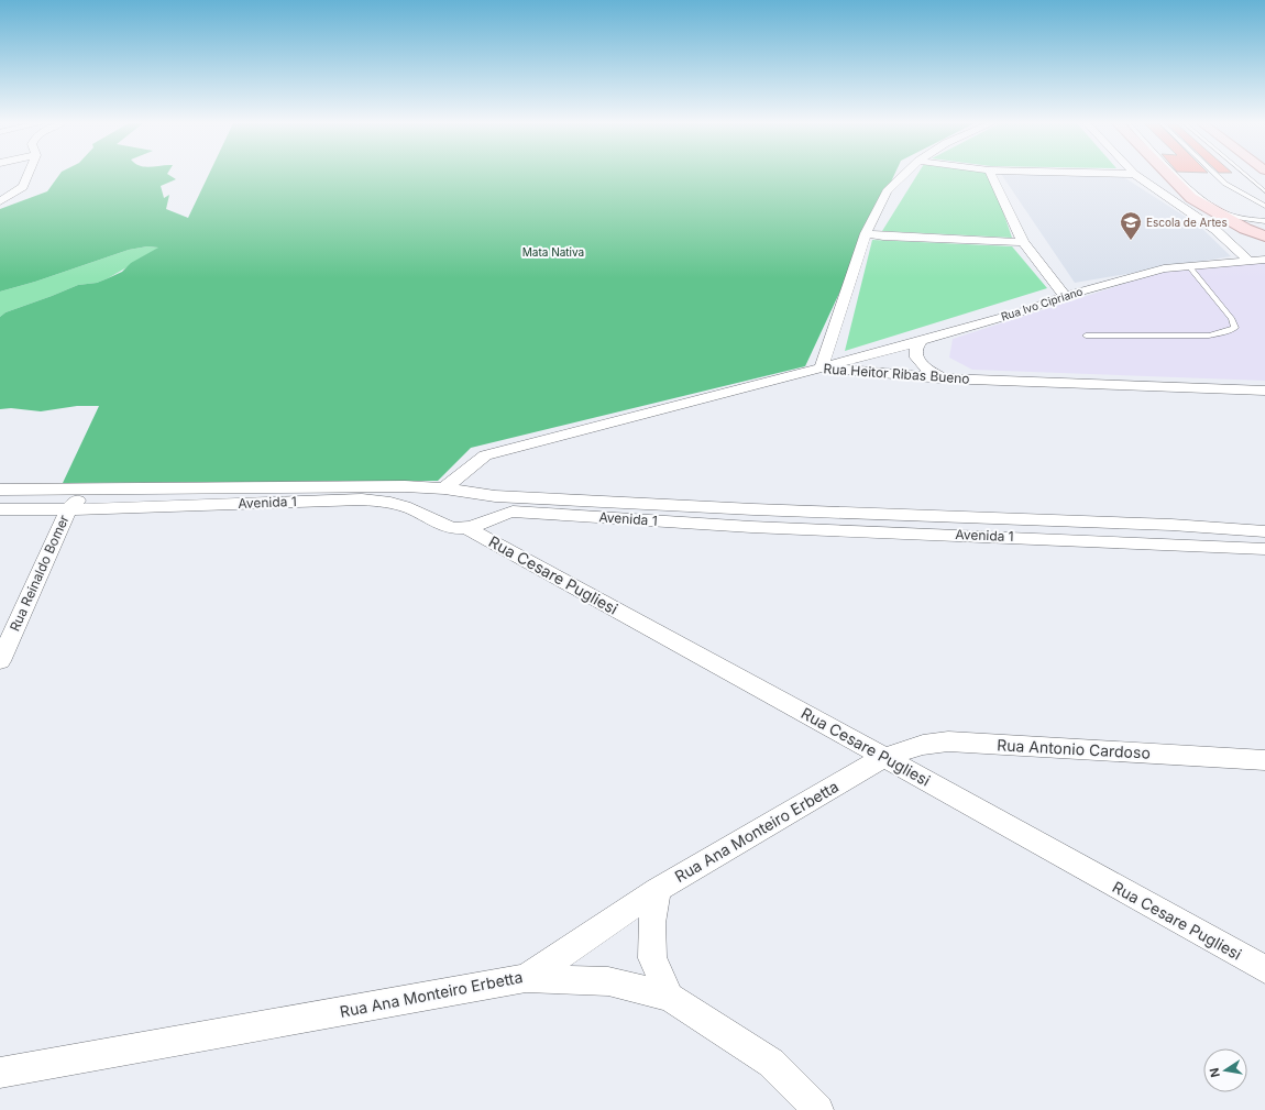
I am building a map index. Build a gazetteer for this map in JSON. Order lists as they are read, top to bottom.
{
  "streets": {
    "street": [
      "Rua Ivo Cipriano",
      "Rua Heitor Ribas Bueno",
      "Avenida 1",
      "Rua Reinaldo Bomer",
      "Rua Cesare Pugliesi",
      "Rua Antonio Cardoso",
      "Rua Ana Monteiro Erbetta"
    ]
  },
  "crossings": [
    ["Rua Ivo Cipriano", "Rua Heitor Ribas Bueno"],
    ["Rua Heitor Ribas Bueno", "Avenida 1"],
    ["Avenida 1", "Rua Reinaldo Bomer"],
    ["Avenida 1", "Rua Cesare Pugliesi"],
    ["Rua Cesare Pugliesi", "Rua Antonio Cardoso"],
    ["Rua Cesare Pugliesi", "Rua Ana Monteiro Erbetta"],
    ["Rua Antonio Cardoso", "Rua Ana Monteiro Erbetta"]
  ],
  "parks": ["Mata Nativa"],
  "places": {
    "school or university": ["Escola de Artes"]
  },
  "north": "left"
}
